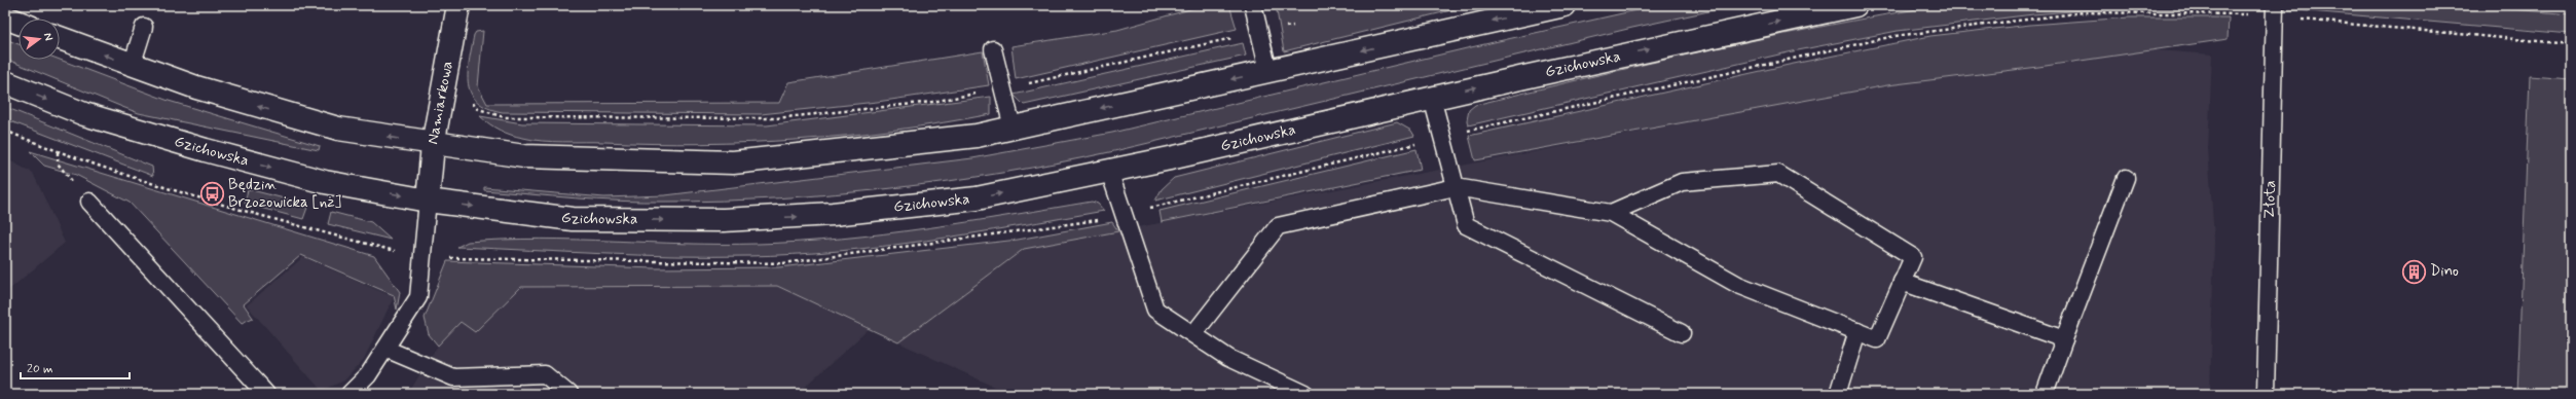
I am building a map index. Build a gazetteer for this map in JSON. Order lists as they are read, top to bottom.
{
  "streets": {
    "street": ["Gzichowska", "Namiarkowa"],
    "lane": ["Złota"]
  },
  "crossings": [
    ["Gzichowska", "Namiarkowa"]
  ],
  "places": {
    "bus stop": ["Będzin Brzozowicka [nż]"],
    "building": ["Dino"]
  },
  "scale_bar": "20 m",
  "north": "right"
}
